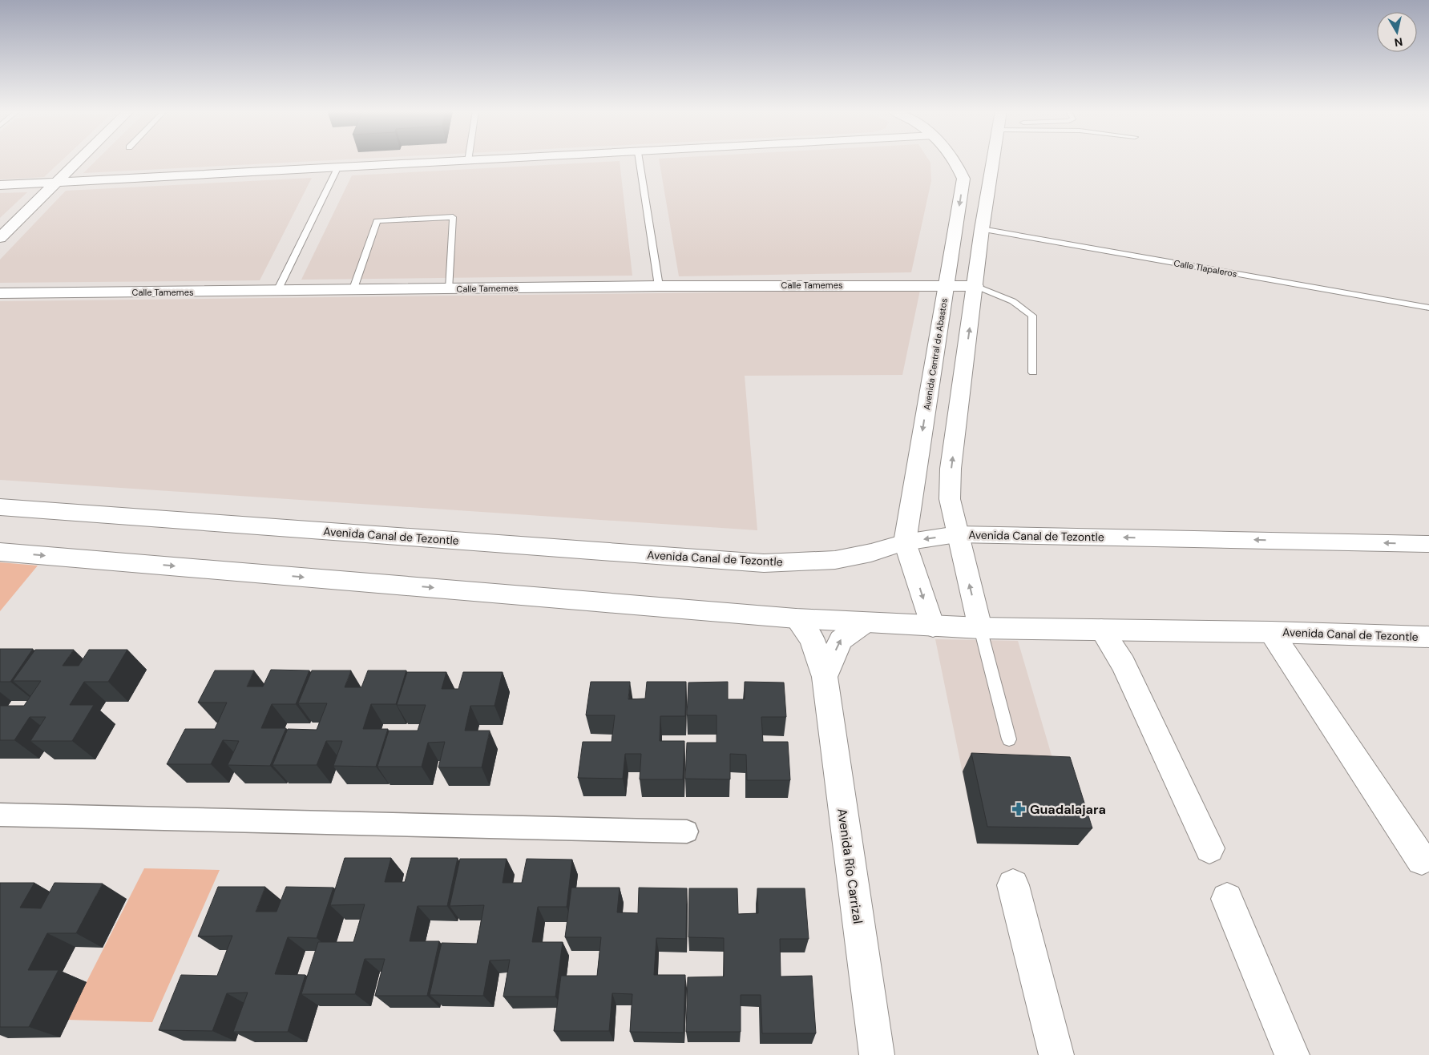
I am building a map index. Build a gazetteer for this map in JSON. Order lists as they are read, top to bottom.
{
  "streets": {
    "street": [
      "Calle Tamemes",
      "Avenida Central de Abastos",
      "Avenida Canal de Tezontle",
      "Avenida Río Carrizal"
    ],
    "lane": ["Calle Tlapaleros"]
  },
  "crossings": [
    ["Calle Tamemes", "Avenida Central de Abastos"],
    ["Avenida Central de Abastos", "Avenida Canal de Tezontle"],
    ["Avenida Canal de Tezontle", "Avenida Río Carrizal"]
  ],
  "places": {
    "pharmacy": ["Guadalajara"]
  },
  "north": "bottom"
}
